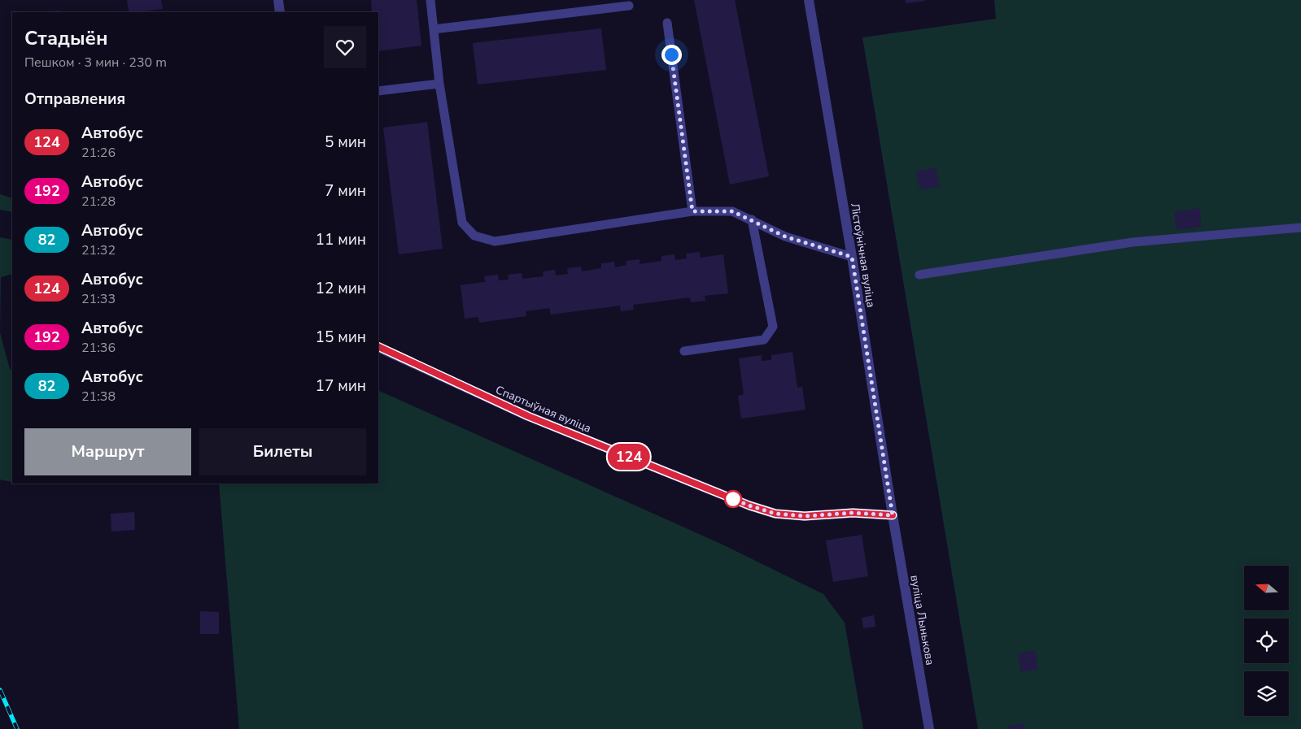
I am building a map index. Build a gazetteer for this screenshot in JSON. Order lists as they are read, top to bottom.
{
  "streets": {
    "street": ["Лістоўнічная вуліца", "Спартыўная вуліца", "вуліца Лынькова"]
  },
  "crossings": [
    ["Лістоўнічная вуліца", "Спартыўная вуліца"],
    ["Лістоўнічная вуліца", "вуліца Лынькова"],
    ["Спартыўная вуліца", "вуліца Лынькова"]
  ],
  "lines": ["bus line 124"],
  "north": "left",
  "page": {
    "on_map": "124",
    "heading": [
      ["Стадыён", "Пешком · 3 мин · 230 m"],
      "Отправления"
    ],
    "list": [
      {
        "mark": "124",
        "name": "Автобус",
        "note": "21:26",
        "value": "5 мин"
      },
      {
        "mark": "192",
        "name": "Автобус",
        "note": "21:28",
        "value": "7 мин"
      },
      {
        "mark": "82",
        "name": "Автобус",
        "note": "21:32",
        "value": "11 мин"
      },
      {
        "mark": "124",
        "name": "Автобус",
        "note": "21:33",
        "value": "12 мин"
      },
      {
        "mark": "192",
        "name": "Автобус",
        "note": "21:36",
        "value": "15 мин"
      },
      {
        "mark": "82",
        "name": "Автобус",
        "note": "21:38",
        "value": "17 мин"
      }
    ],
    "buttons": ["Маршрут", "Билеты"]
  }
}
